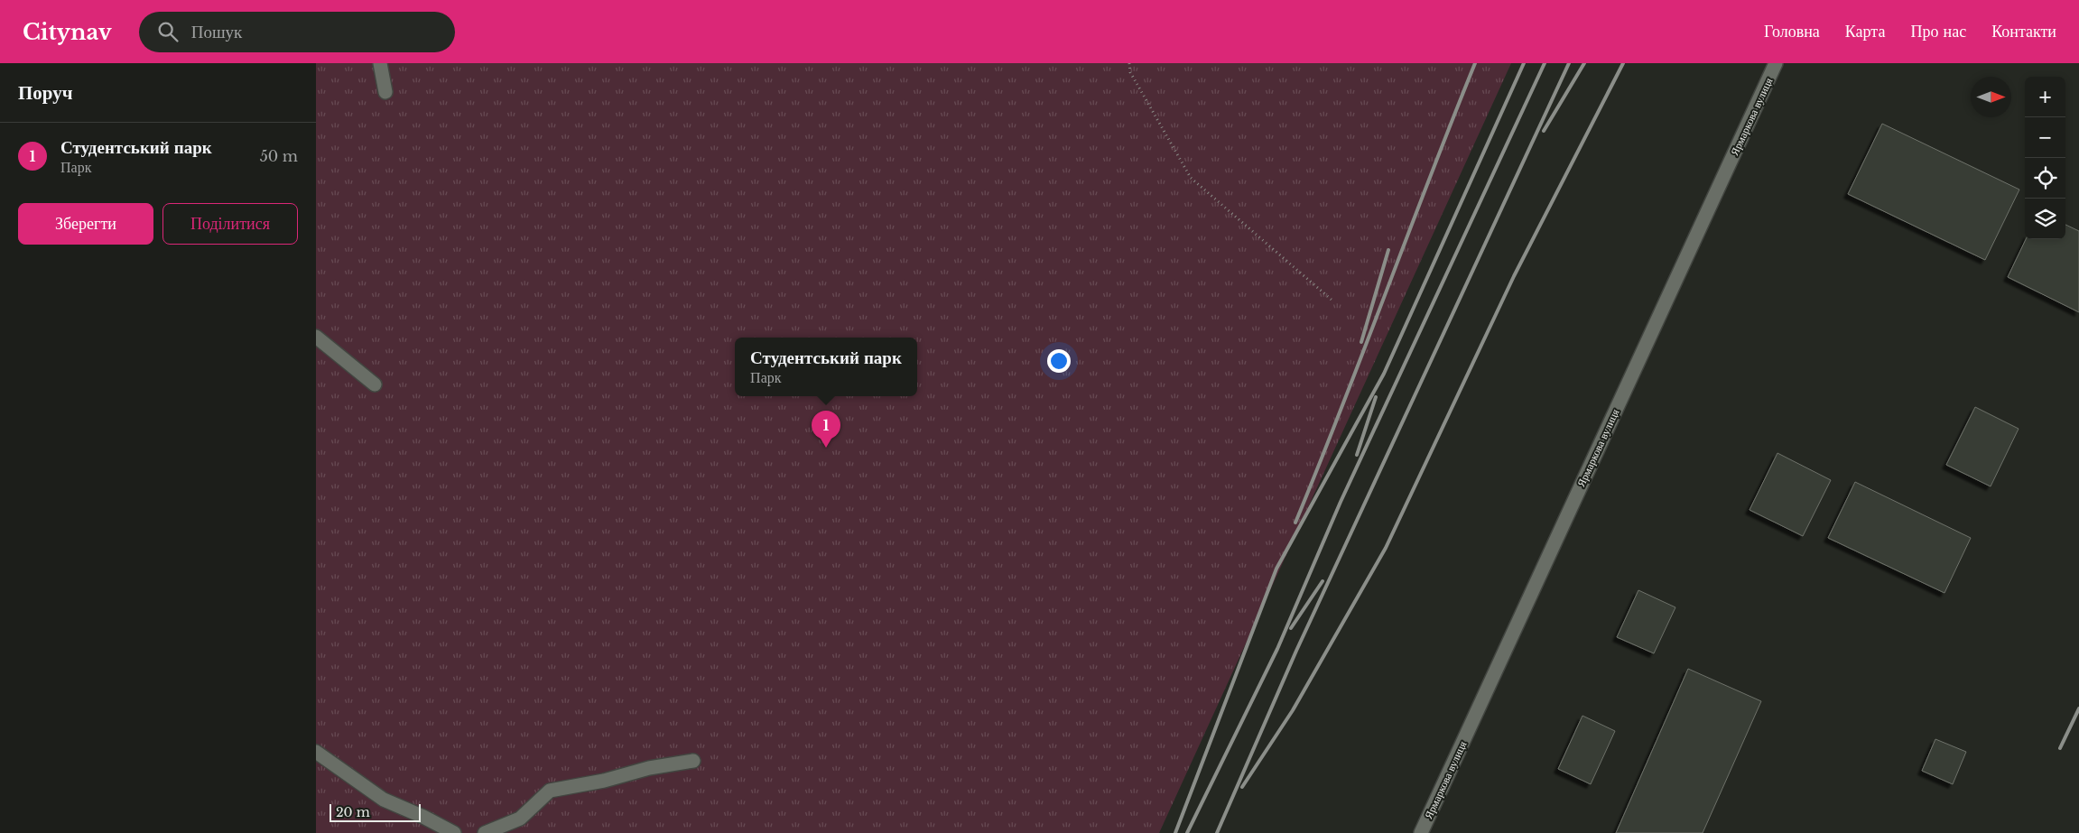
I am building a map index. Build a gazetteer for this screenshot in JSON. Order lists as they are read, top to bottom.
{
  "streets": {
    "street": ["Ярмаркова вулиця"]
  },
  "scale_bar": "20 m",
  "north": "right",
  "page": {
    "header": "Citynav",
    "search": "Пошук",
    "nav": [
      "Головна",
      "Карта",
      "Про нас",
      "Контакти"
    ],
    "heading": "Поруч",
    "map_buttons": ["+", "−"],
    "list": [
      {
        "mark": "1",
        "name": "Студентський парк",
        "note": "Парк",
        "value": "50 m"
      }
    ],
    "buttons": ["Зберегти", "Поділитися"],
    "popup": ["Студентський парк", "Парк"],
    "pins": "1",
    "scale": "20 m"
  }
}
